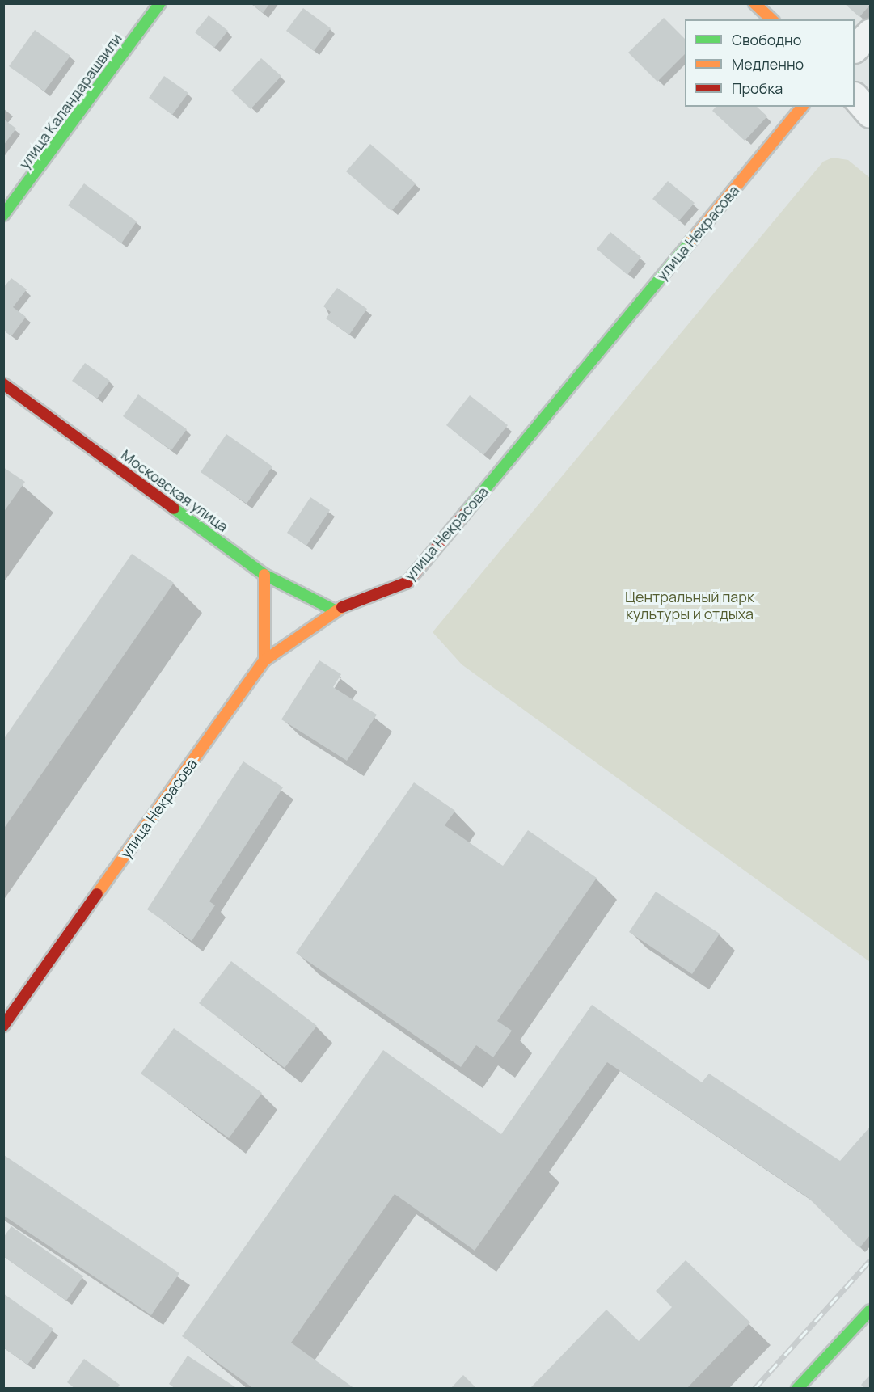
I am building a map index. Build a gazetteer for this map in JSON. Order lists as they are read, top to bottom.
{
  "streets": {
    "main road": ["улица Каландарашвили", "улица Некрасова", "Московская улица"]
  },
  "crossings": [
    ["улица Некрасова", "Московская улица"]
  ],
  "parks": ["Центральный парк культуры и отдыха"],
  "legend": ["Свободно", "Медленно", "Пробка"]
}
